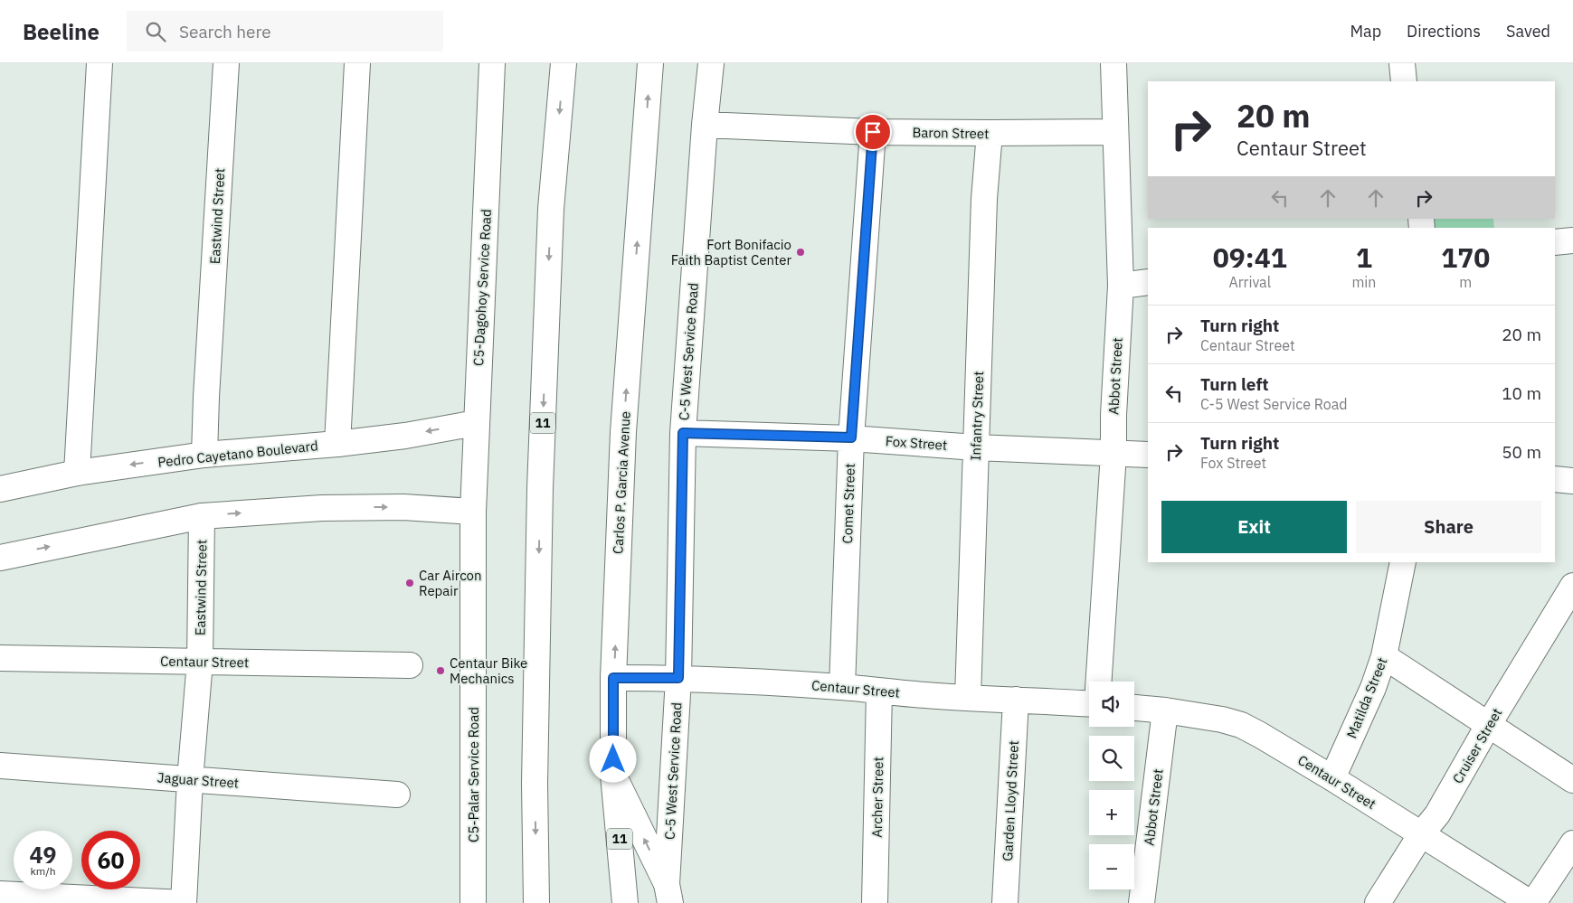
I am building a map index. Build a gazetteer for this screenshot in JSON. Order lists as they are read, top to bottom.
{
  "streets": {
    "street": [
      "Baron Street",
      "Eastwind Street",
      "C5-Dagohoy Service Road",
      "C-5 West Service Road",
      "Abbot Street",
      "Infantry Street",
      "11",
      "Fox Street",
      "Pedro Cayetano Boulevard",
      "Carlos P. Garcia Avenue",
      "Comet Street",
      "Centaur Street",
      "Matilda Street",
      "Cruiser Street",
      "C5-Palar Service Road",
      "Jaguar Street",
      "Archer Street",
      "Garden Lloyd Street"
    ]
  },
  "crossings": [
    ["Baron Street", "C-5 West Service Road"],
    ["Baron Street", "Abbot Street"],
    ["Baron Street", "Infantry Street"],
    ["Baron Street", "Comet Street"],
    ["Eastwind Street", "Pedro Cayetano Boulevard"],
    ["Eastwind Street", "Centaur Street"],
    ["Eastwind Street", "Jaguar Street"],
    ["C5-Dagohoy Service Road", "Pedro Cayetano Boulevard"],
    ["C5-Dagohoy Service Road", "C5-Palar Service Road"],
    ["C-5 West Service Road", "Fox Street"],
    ["C-5 West Service Road", "Centaur Street"],
    ["Abbot Street", "Fox Street"],
    ["Abbot Street", "Centaur Street"],
    ["Infantry Street", "Fox Street"],
    ["Infantry Street", "Centaur Street"],
    ["Fox Street", "Comet Street"],
    ["Carlos P. Garcia Avenue", "Centaur Street"],
    ["Comet Street", "Centaur Street"],
    ["Centaur Street", "Matilda Street"],
    ["Centaur Street", "Cruiser Street"],
    ["Centaur Street", "Archer Street"],
    ["Centaur Street", "Garden Lloyd Street"]
  ],
  "places": ["Fort Bonifacio Faith Baptist Center", "Car Aircon Repair", "Centaur Bike Mechanics"],
  "page": {
    "header": "Beeline",
    "search": "Search here",
    "nav": ["Map", "Directions", "Saved"],
    "turn": ["20 m", "Centaur Street"],
    "eta": [
      "09:41",
      "Arrival",
      "1",
      "min",
      "170",
      "m"
    ],
    "list": [
      {
        "name": "Turn right",
        "note": "Centaur Street",
        "value": "20 m"
      },
      {
        "name": "Turn left",
        "note": "C-5 West Service Road",
        "value": "10 m"
      },
      {
        "name": "Turn right",
        "note": "Fox Street",
        "value": "50 m"
      }
    ],
    "buttons": ["Exit", "Share"],
    "map_buttons": ["+", "−"],
    "speed": "49 km/h",
    "limit": "60"
  }
}
